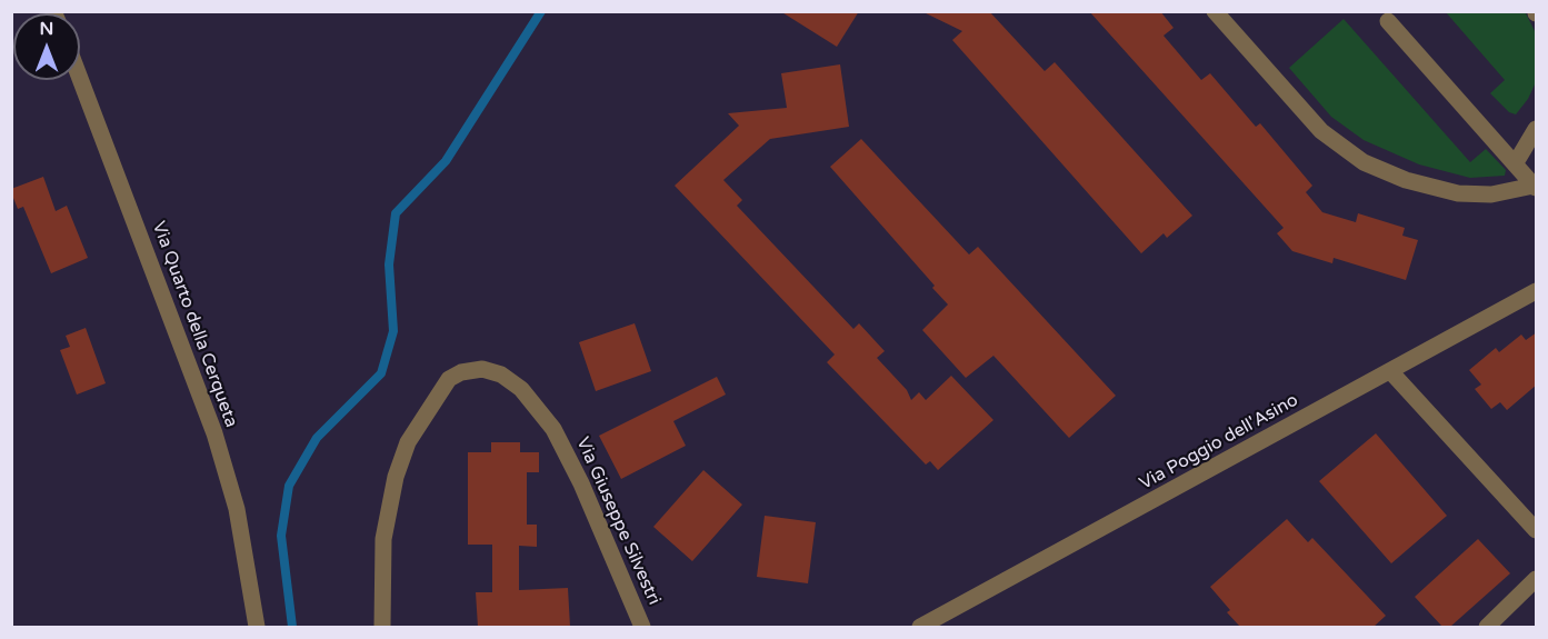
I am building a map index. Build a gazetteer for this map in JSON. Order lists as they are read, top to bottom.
{
  "streets": {
    "street": ["Via Quarto della Cerqueta", "Via Poggio dell'Asino", "Via Giuseppe Silvestri"]
  },
  "north": "top"
}
